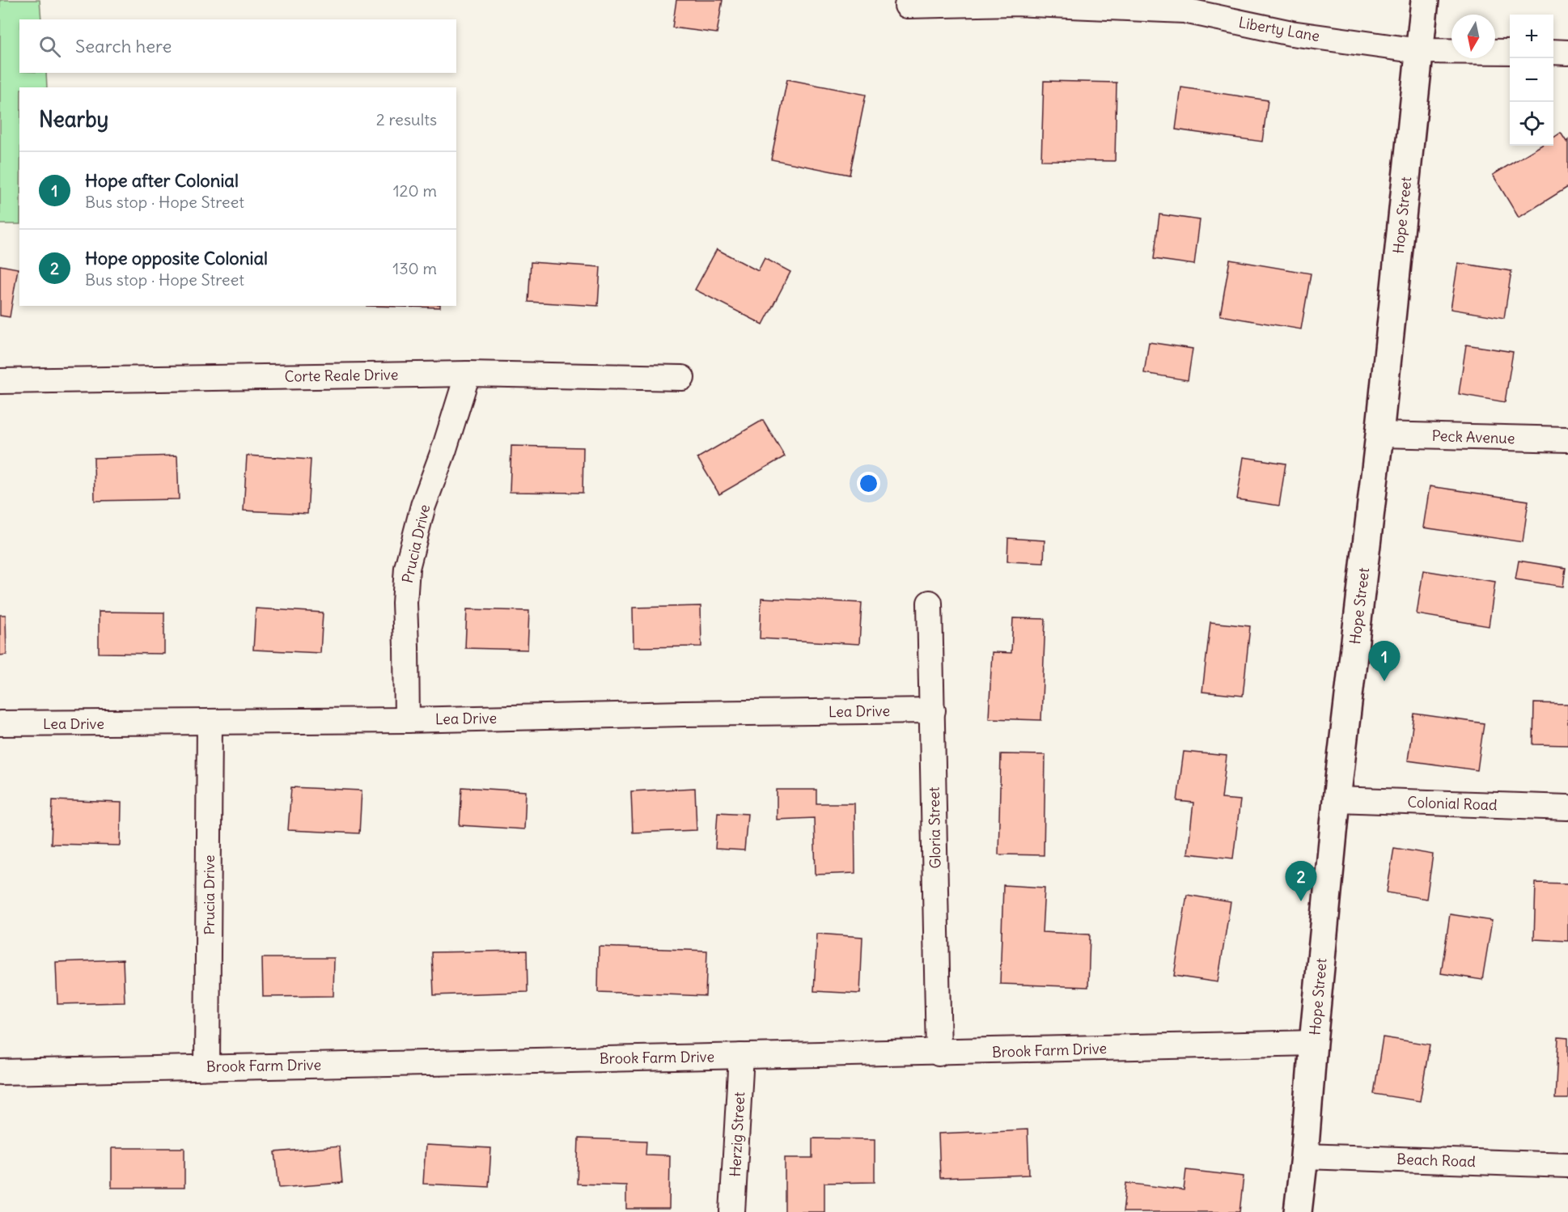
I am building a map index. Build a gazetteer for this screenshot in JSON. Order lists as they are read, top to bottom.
{
  "streets": {
    "main road": ["Hope Street"],
    "street": [
      "Liberty Lane",
      "Corte Reale Drive",
      "Peck Avenue",
      "Prucia Drive",
      "Lea Drive",
      "Colonial Road",
      "Gloria Street",
      "Brook Farm Drive",
      "Herzig Street",
      "Beach Road"
    ]
  },
  "crossings": [
    ["Liberty Lane", "Hope Street"],
    ["Hope Street", "Peck Avenue"],
    ["Hope Street", "Colonial Road"],
    ["Hope Street", "Brook Farm Drive"],
    ["Hope Street", "Beach Road"],
    ["Corte Reale Drive", "Prucia Drive"],
    ["Prucia Drive", "Lea Drive"],
    ["Prucia Drive", "Brook Farm Drive"],
    ["Lea Drive", "Gloria Street"],
    ["Gloria Street", "Brook Farm Drive"],
    ["Brook Farm Drive", "Herzig Street"]
  ],
  "north": "bottom",
  "page": {
    "map_buttons": ["+", "−"],
    "search": "Search here",
    "heading": ["Nearby", "2 results"],
    "list": [
      {
        "mark": "1",
        "name": "Hope after Colonial",
        "note": "Bus stop · Hope Street",
        "value": "120 m"
      },
      {
        "mark": "2",
        "name": "Hope opposite Colonial",
        "note": "Bus stop · Hope Street",
        "value": "130 m"
      }
    ],
    "pins": ["1", "2"]
  }
}
